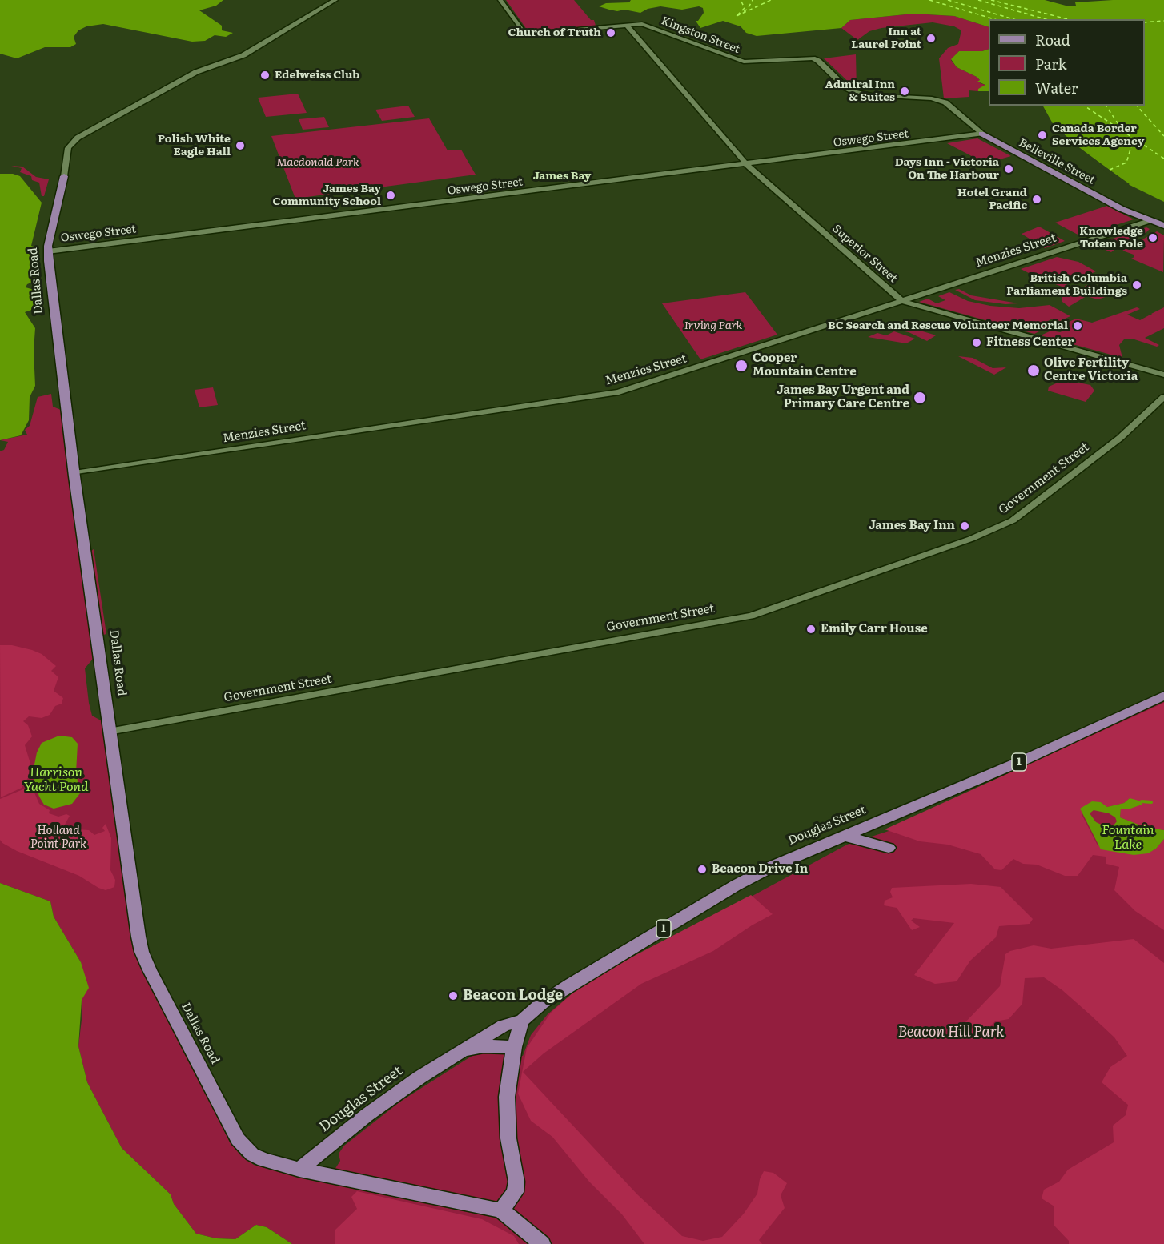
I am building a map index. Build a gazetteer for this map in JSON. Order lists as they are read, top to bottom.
{
  "streets": {
    "main road": [
      "Belleville Street",
      "Dallas Road",
      "1",
      "Douglas Street"
    ],
    "street": [
      "Kingston Street",
      "Oswego Street",
      "Menzies Street",
      "Superior Street",
      "Government Street"
    ]
  },
  "crossings": [
    ["Kingston Street", "Belleville Street"],
    ["Kingston Street", "Superior Street"],
    ["Oswego Street", "Belleville Street"],
    ["Oswego Street", "Superior Street"],
    ["Oswego Street", "Dallas Road"],
    ["Belleville Street", "Menzies Street"],
    ["Menzies Street", "Superior Street"],
    ["Menzies Street", "Dallas Road"],
    ["Dallas Road", "Government Street"],
    ["Dallas Road", "Douglas Street"]
  ],
  "districts": ["James Bay"],
  "water": ["Harrison Yacht Pond", "Fountain Lake"],
  "parks": [
    "Macdonald Park",
    "Irving Park",
    "Holland Point Park",
    "Beacon Hill Park"
  ],
  "places": [
    "Church of Truth",
    "Inn at Laurel Point",
    "Edelweiss Club",
    "Admiral Inn & Suites",
    "Canada Border Services Agency",
    "Polish White Eagle Hall",
    "Days Inn - Victoria On The Harbour",
    "James Bay Community School",
    "Hotel Grand Pacific",
    "Knowledge Totem Pole",
    "British Columbia Parliament Buildings",
    "BC Search and Rescue Volunteer Memorial",
    "Fitness Center",
    "Cooper Mountain Centre",
    "Olive Fertility Centre Victoria",
    "James Bay Urgent and Primary Care Centre",
    "James Bay Inn",
    "Emily Carr House",
    "Beacon Drive In",
    "Beacon Lodge"
  ],
  "legend": ["Road", "Park", "Water"]
}
